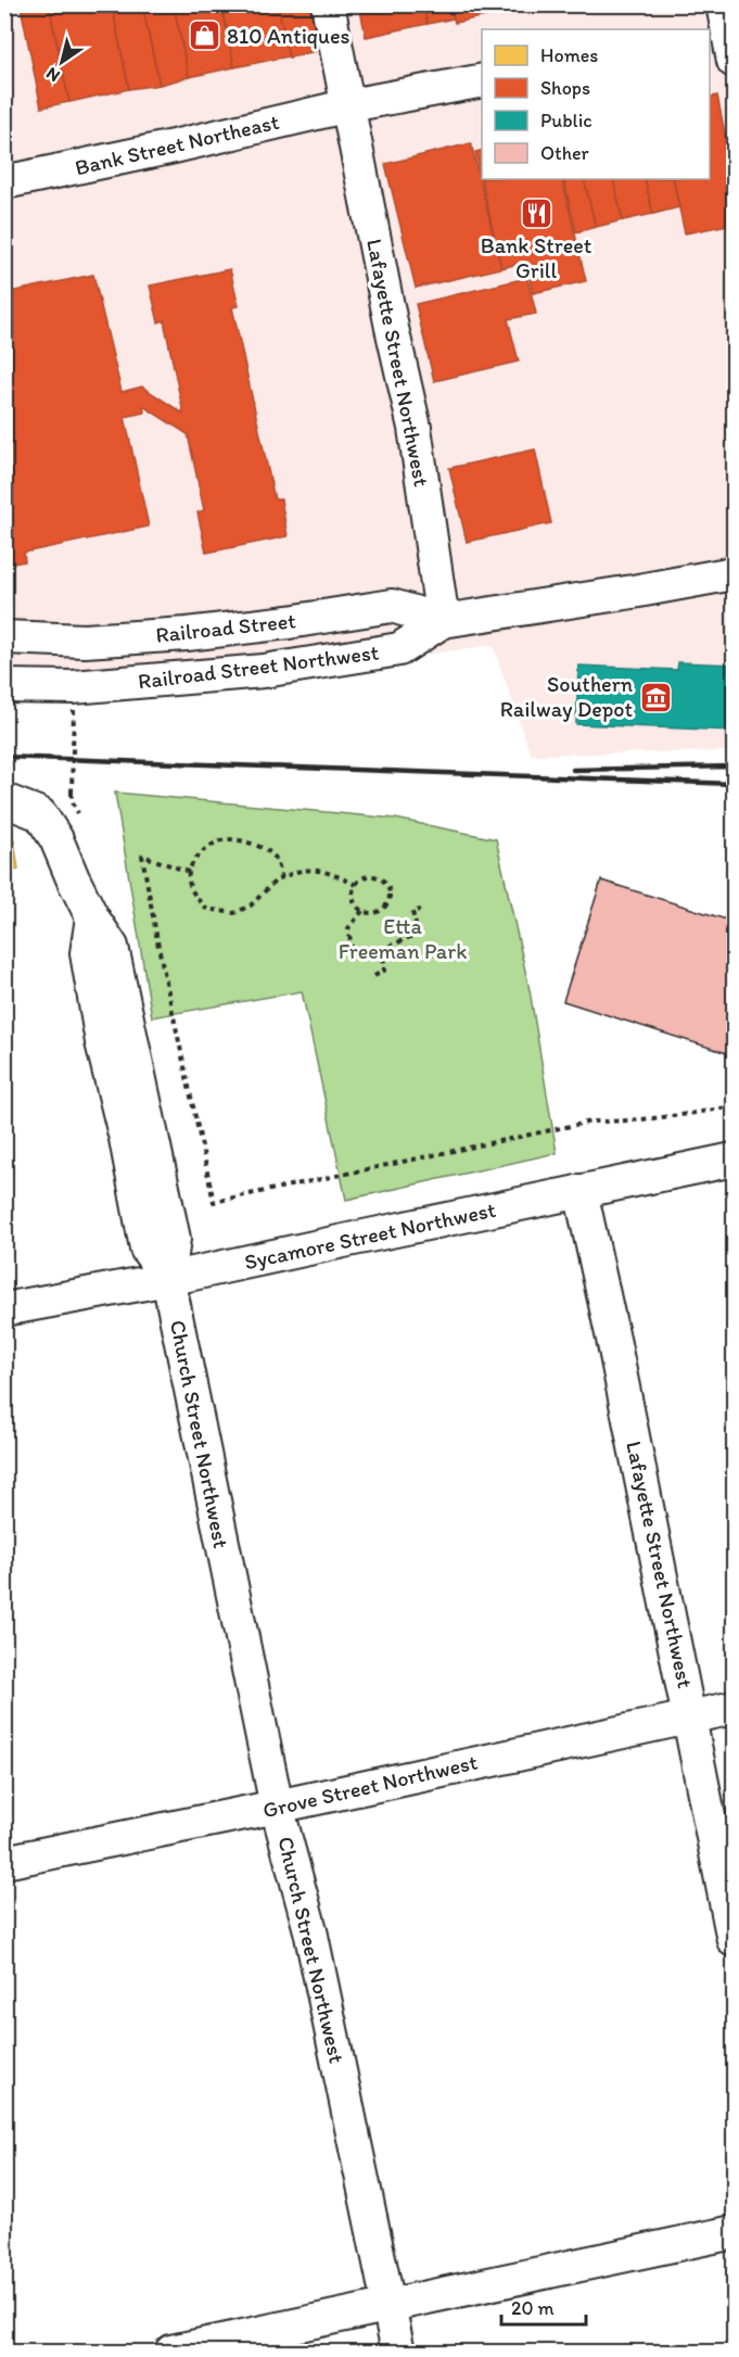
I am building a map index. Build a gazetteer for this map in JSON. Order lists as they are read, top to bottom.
{
  "streets": {
    "street": [
      "Bank Street Northeast",
      "Lafayette Street Northwest",
      "Railroad Street",
      "Railroad Street Northwest",
      "Sycamore Street Northwest",
      "Church Street Northwest",
      "Grove Street Northwest"
    ]
  },
  "crossings": [
    ["Bank Street Northeast", "Lafayette Street Northwest"],
    ["Lafayette Street Northwest", "Railroad Street"],
    ["Lafayette Street Northwest", "Railroad Street Northwest"],
    ["Lafayette Street Northwest", "Sycamore Street Northwest"],
    ["Lafayette Street Northwest", "Grove Street Northwest"],
    ["Railroad Street", "Railroad Street Northwest"],
    ["Sycamore Street Northwest", "Church Street Northwest"],
    ["Church Street Northwest", "Grove Street Northwest"]
  ],
  "parks": ["Etta Freeman Park"],
  "places": {
    "shop": ["810 Antiques"],
    "restaurant": ["Bank Street Grill"],
    "museum": ["Southern Railway Depot"]
  },
  "legend": [
    "Homes",
    "Shops",
    "Public",
    "Other"
  ],
  "scale_bar": "20 m",
  "north": "bottom left"
}
